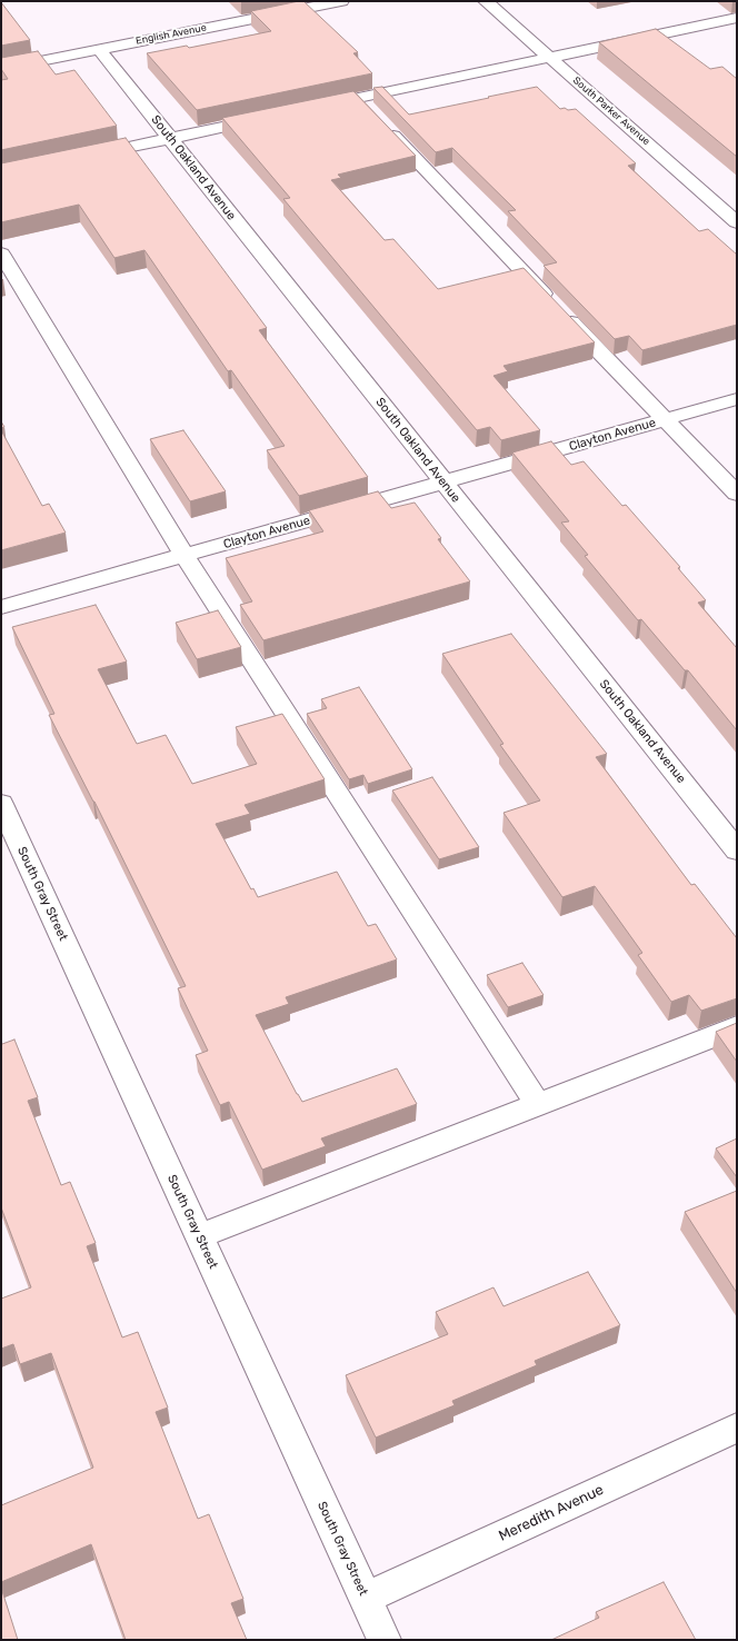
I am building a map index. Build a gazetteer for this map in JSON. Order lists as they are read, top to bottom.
{
  "streets": {
    "street": [
      "English Avenue",
      "South Parker Avenue",
      "South Oakland Avenue",
      "Clayton Avenue",
      "South Gray Street",
      "Meredith Avenue"
    ]
  },
  "crossings": [
    ["English Avenue", "South Oakland Avenue"],
    ["South Oakland Avenue", "Clayton Avenue"],
    ["South Gray Street", "Meredith Avenue"]
  ]
}
